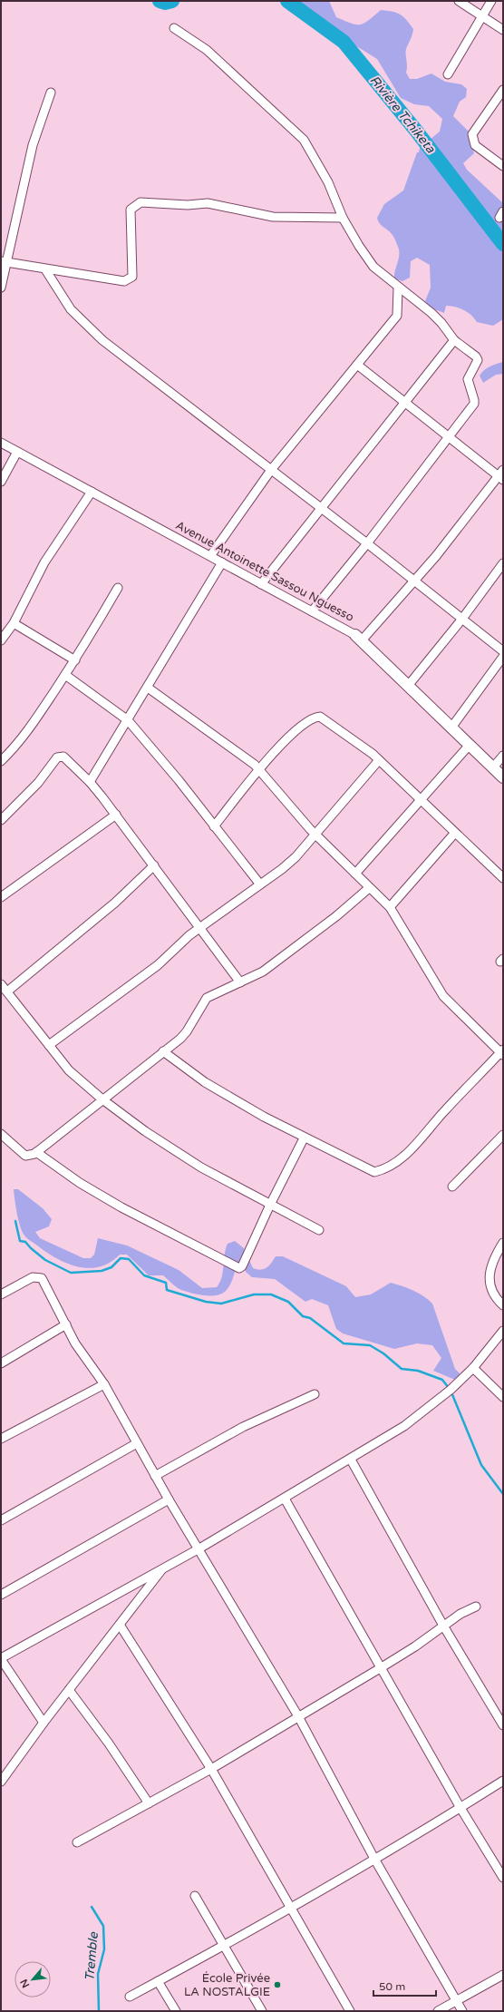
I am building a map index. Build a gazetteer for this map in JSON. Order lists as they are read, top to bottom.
{
  "streets": {
    "street": ["Avenue Antoinette Sassou Nguesso"]
  },
  "water": ["Rivière Tchiketa", "Tremble"],
  "places": ["École Privée LA NOSTALGIE"],
  "scale_bar": "50 m",
  "north": "bottom left"
}
